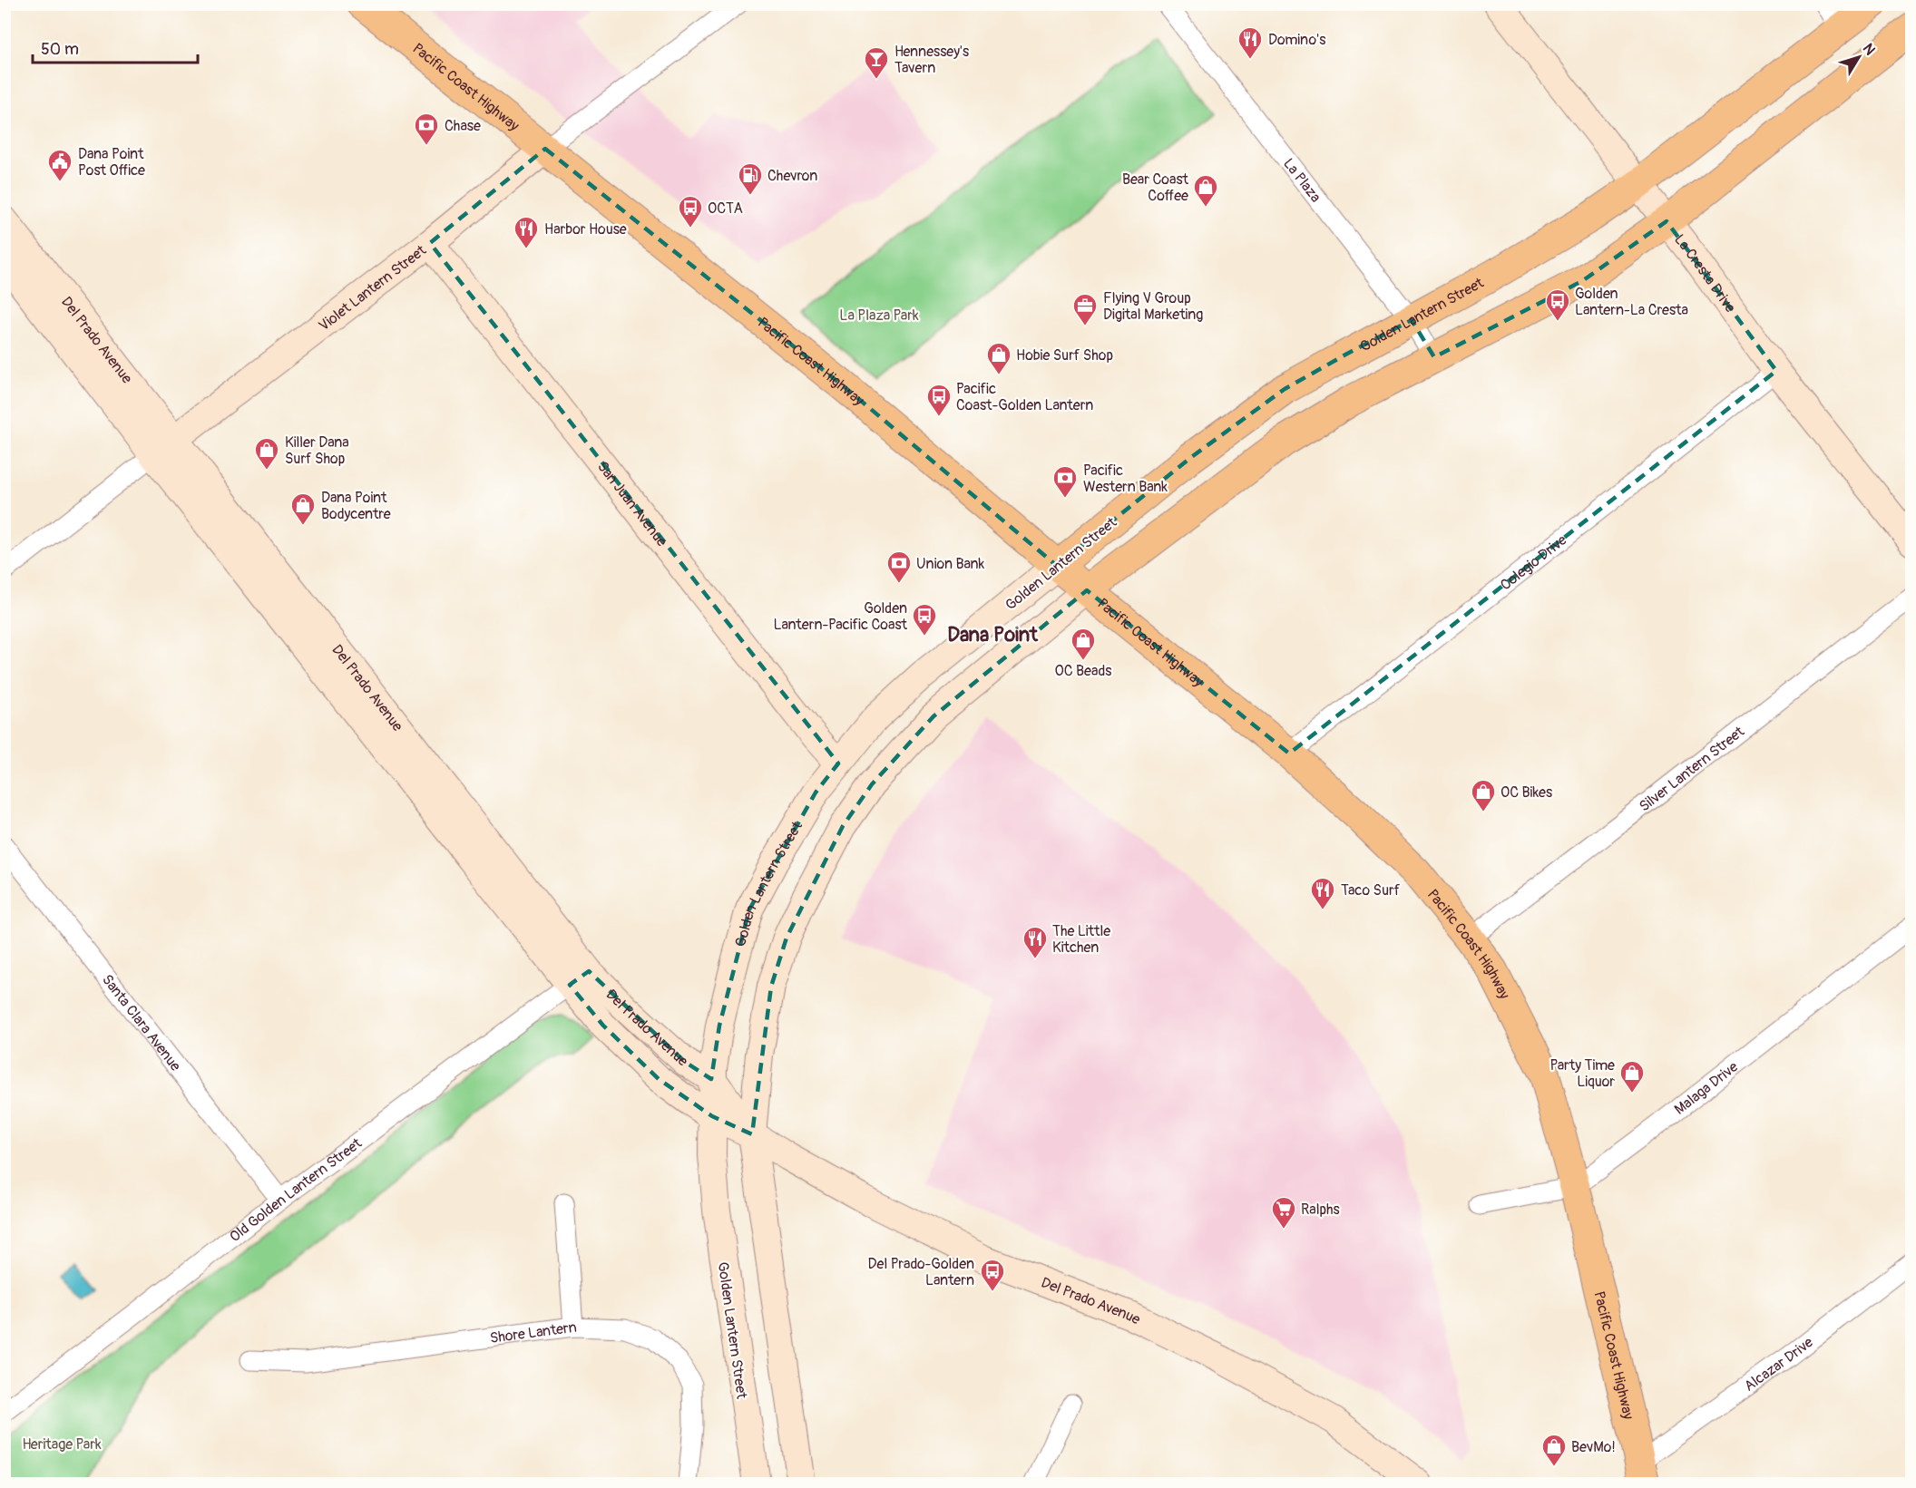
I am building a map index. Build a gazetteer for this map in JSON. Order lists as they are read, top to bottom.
{
  "streets": {
    "main road": [
      "Pacific Coast Highway",
      "La Cresta Drive",
      "Violet Lantern Street",
      "Golden Lantern Street",
      "Del Prado Avenue",
      "San Juan Avenue"
    ],
    "street": [
      "La Plaza",
      "Colegio Drive",
      "Silver Lantern Street",
      "Santa Clara Avenue",
      "Malaga Drive",
      "Old Golden Lantern Street",
      "Shore Lantern",
      "Alcazar Drive"
    ]
  },
  "crossings": [
    ["Pacific Coast Highway", "Violet Lantern Street"],
    ["Pacific Coast Highway", "Golden Lantern Street"],
    ["Pacific Coast Highway", "Colegio Drive"],
    ["Pacific Coast Highway", "Silver Lantern Street"],
    ["Pacific Coast Highway", "Malaga Drive"],
    ["Pacific Coast Highway", "Alcazar Drive"],
    ["La Plaza", "Golden Lantern Street"],
    ["La Cresta Drive", "Golden Lantern Street"],
    ["La Cresta Drive", "Colegio Drive"],
    ["Violet Lantern Street", "Del Prado Avenue"],
    ["Violet Lantern Street", "San Juan Avenue"],
    ["Golden Lantern Street", "Del Prado Avenue"],
    ["Golden Lantern Street", "San Juan Avenue"],
    ["Del Prado Avenue", "Old Golden Lantern Street"],
    ["Santa Clara Avenue", "Old Golden Lantern Street"]
  ],
  "districts": ["Dana Point"],
  "parks": ["La Plaza Park", "Heritage Park"],
  "places": {
    "restaurant": [
      "Domino's",
      "Harbor House",
      "Taco Surf",
      "The Little Kitchen"
    ],
    "bar": ["Hennessey's Tavern"],
    "bank": ["Chase", "Pacific Western Bank", "Union Bank"],
    "public building": ["Dana Point Post Office"],
    "fuel station": ["Chevron"],
    "shop": [
      "Bear Coast Coffee",
      "Hobie Surf Shop",
      "Killer Dana Surf Shop",
      "Dana Point Bodycentre",
      "OC Beads",
      "OC Bikes",
      "Party Time Liquor",
      "BevMo!"
    ],
    "bus stop": [
      "OCTA",
      "Golden Lantern-La Cresta",
      "Pacific Coast-Golden Lantern",
      "Golden Lantern-Pacific Coast",
      "Del Prado-Golden Lantern"
    ],
    "office": ["Flying V Group Digital Marketing"],
    "supermarket": ["Ralphs"]
  },
  "scale_bar": "50 m",
  "north": "top right"
}
